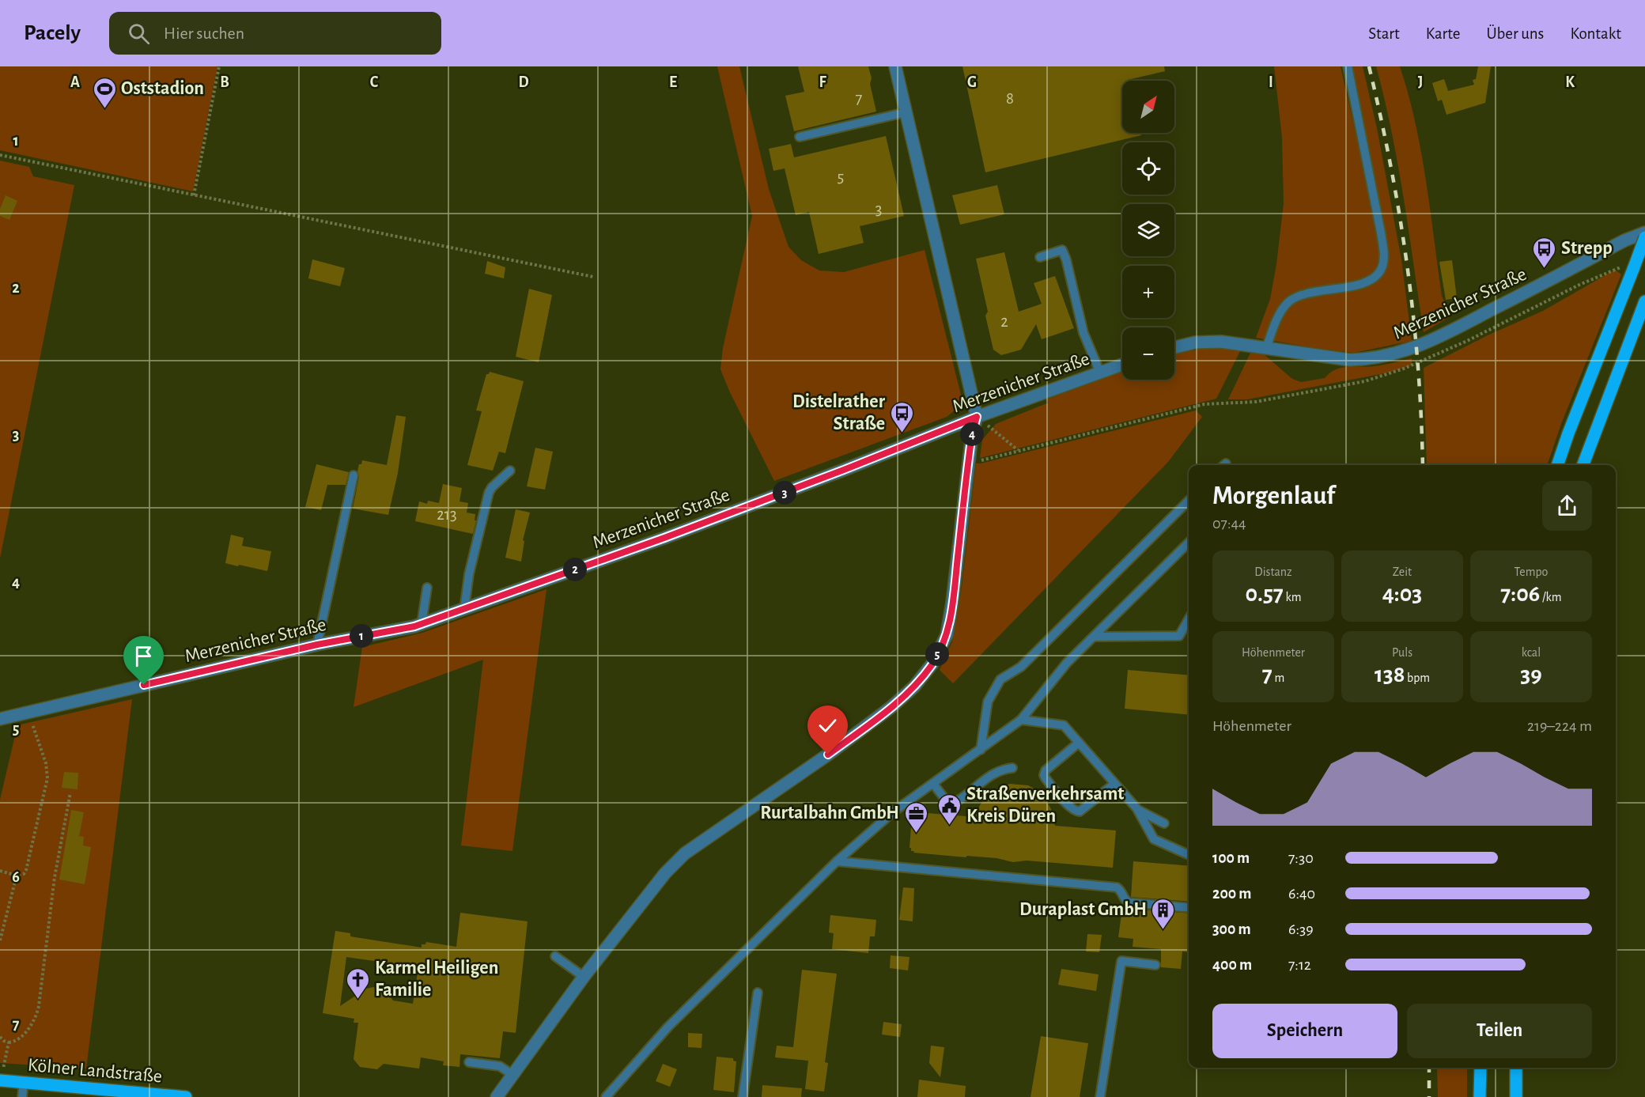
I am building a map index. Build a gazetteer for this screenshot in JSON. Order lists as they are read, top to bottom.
{
  "streets": {
    "main road": ["Kölner Landstraße"],
    "street": ["Merzenicher Straße"]
  },
  "places": {
    "sports": ["Oststadion"],
    "bus stop": ["Strepp", "Distelrather Straße"],
    "public building": ["Straßenverkehrsamt Kreis Düren"],
    "office": ["Rurtalbahn GmbH"],
    "building": ["Duraplast GmbH"],
    "church": ["Karmel Heiligen Familie"]
  },
  "house_numbers": [
    "7",
    "8",
    "5",
    "3",
    "2",
    "213"
  ],
  "north": "top right",
  "page": {
    "header": "Pacely",
    "search": "Hier suchen",
    "nav": [
      "Start",
      "Karte",
      "Über uns",
      "Kontakt"
    ],
    "map_buttons": ["+", "−"],
    "pins": [
      "4",
      "3",
      "2",
      "1",
      "5"
    ],
    "heading": ["Morgenlauf", "07:44"],
    "stats": [
      ["Distanz", "0.57 km"],
      ["Zeit", "4:03"],
      ["Tempo", "7:06 /km"],
      ["Höhenmeter", "7 m"],
      ["Puls", "138 bpm"],
      ["kcal", "39"]
    ],
    "chart": ["Höhenmeter", "219–224 m"],
    "list": [
      {
        "name": "100 m",
        "note": "7:30"
      },
      {
        "name": "200 m",
        "note": "6:40"
      },
      {
        "name": "300 m",
        "note": "6:39"
      },
      {
        "name": "400 m",
        "note": "7:12"
      }
    ],
    "buttons": ["Speichern", "Teilen"]
  },
  "grid": {
    "columns": [
      "A",
      "B",
      "C",
      "D",
      "E",
      "F",
      "G",
      "I",
      "J",
      "K"
    ],
    "rows": [
      "1",
      "2",
      "3",
      "4",
      "5",
      "6",
      "7"
    ]
  }
}
